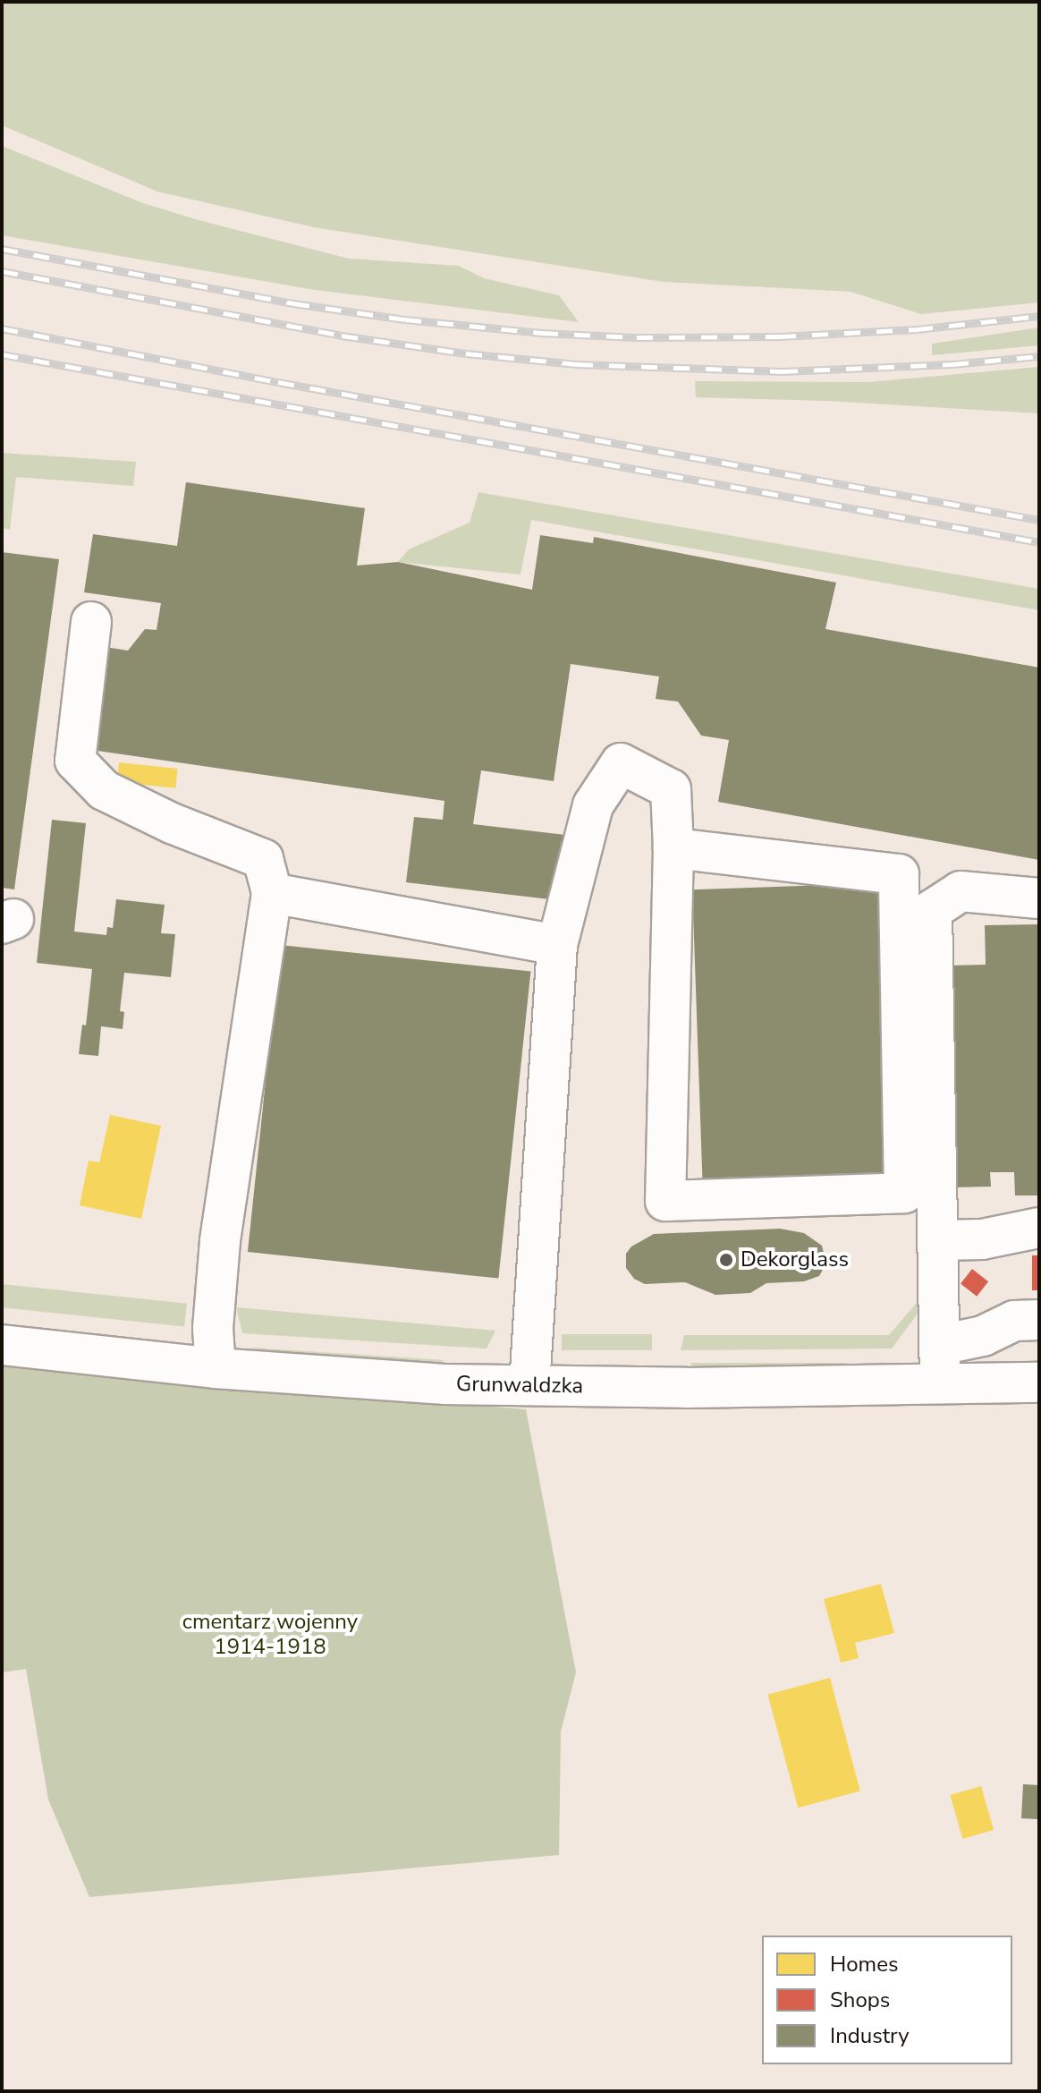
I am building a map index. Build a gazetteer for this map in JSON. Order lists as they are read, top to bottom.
{
  "streets": {
    "main road": ["Grunwaldzka"]
  },
  "parks": ["cmentarz wojenny 1914-1918"],
  "places": ["Dekorglass"],
  "legend": ["Homes", "Shops", "Industry"]
}
